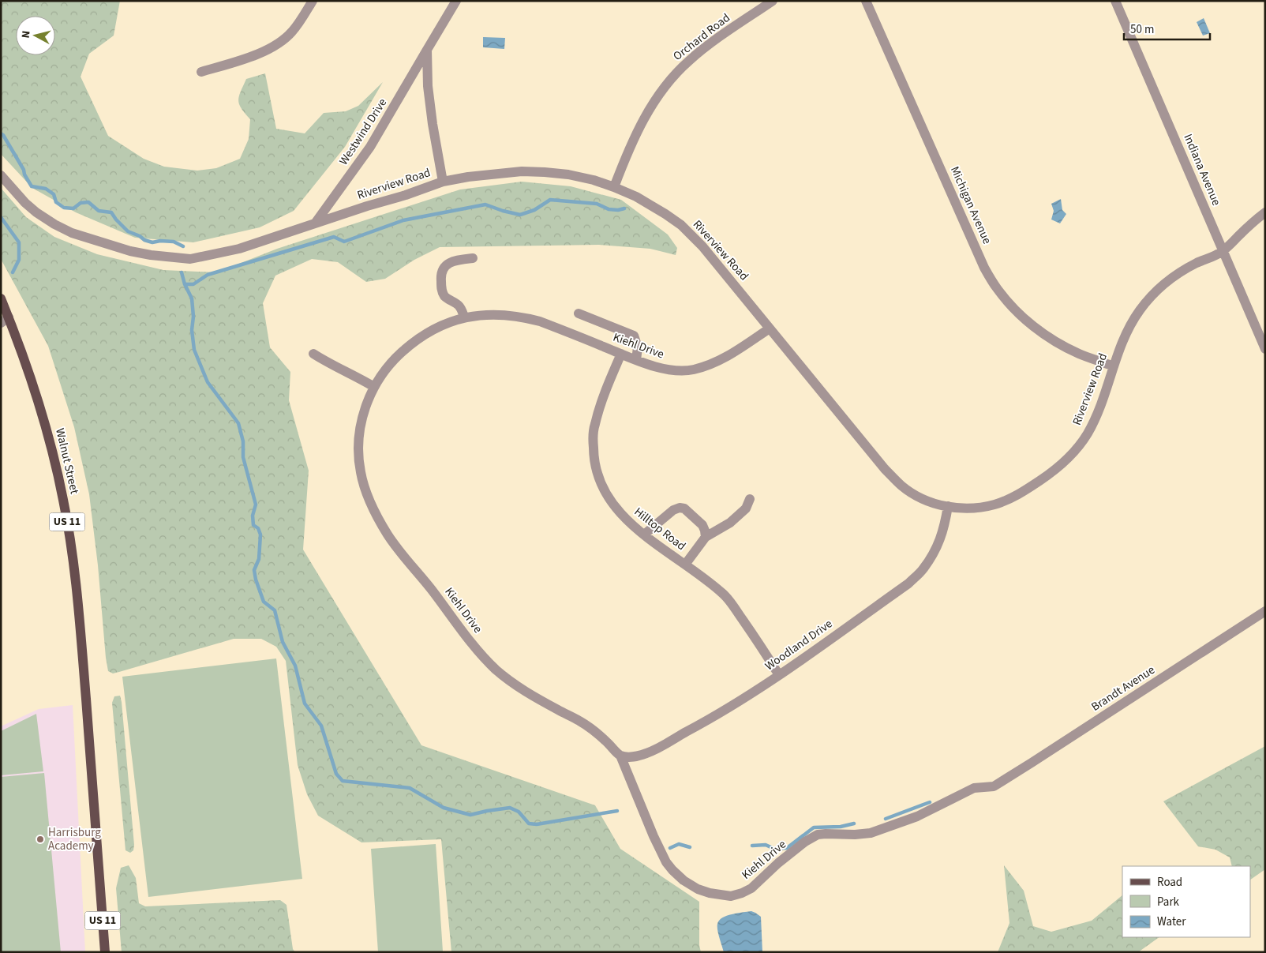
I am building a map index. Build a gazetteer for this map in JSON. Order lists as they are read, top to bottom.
{
  "streets": {
    "main road": ["Walnut Street", "US 11"],
    "street": [
      "Orchard Road",
      "Westwind Drive",
      "Indiana Avenue",
      "Riverview Road",
      "Michigan Avenue",
      "Kiehl Drive",
      "Hilltop Road",
      "Woodland Drive",
      "Brandt Avenue"
    ]
  },
  "crossings": [
    ["Orchard Road", "Riverview Road"],
    ["Westwind Drive", "Riverview Road"],
    ["Indiana Avenue", "Riverview Road"],
    ["Riverview Road", "Michigan Avenue"],
    ["Riverview Road", "Kiehl Drive"],
    ["Riverview Road", "Woodland Drive"],
    ["Kiehl Drive", "Hilltop Road"],
    ["Kiehl Drive", "Woodland Drive"],
    ["Kiehl Drive", "Brandt Avenue"],
    ["Hilltop Road", "Woodland Drive"]
  ],
  "places": ["Harrisburg Academy"],
  "legend": ["Road", "Park", "Water"],
  "scale_bar": "50 m",
  "north": "left"
}
